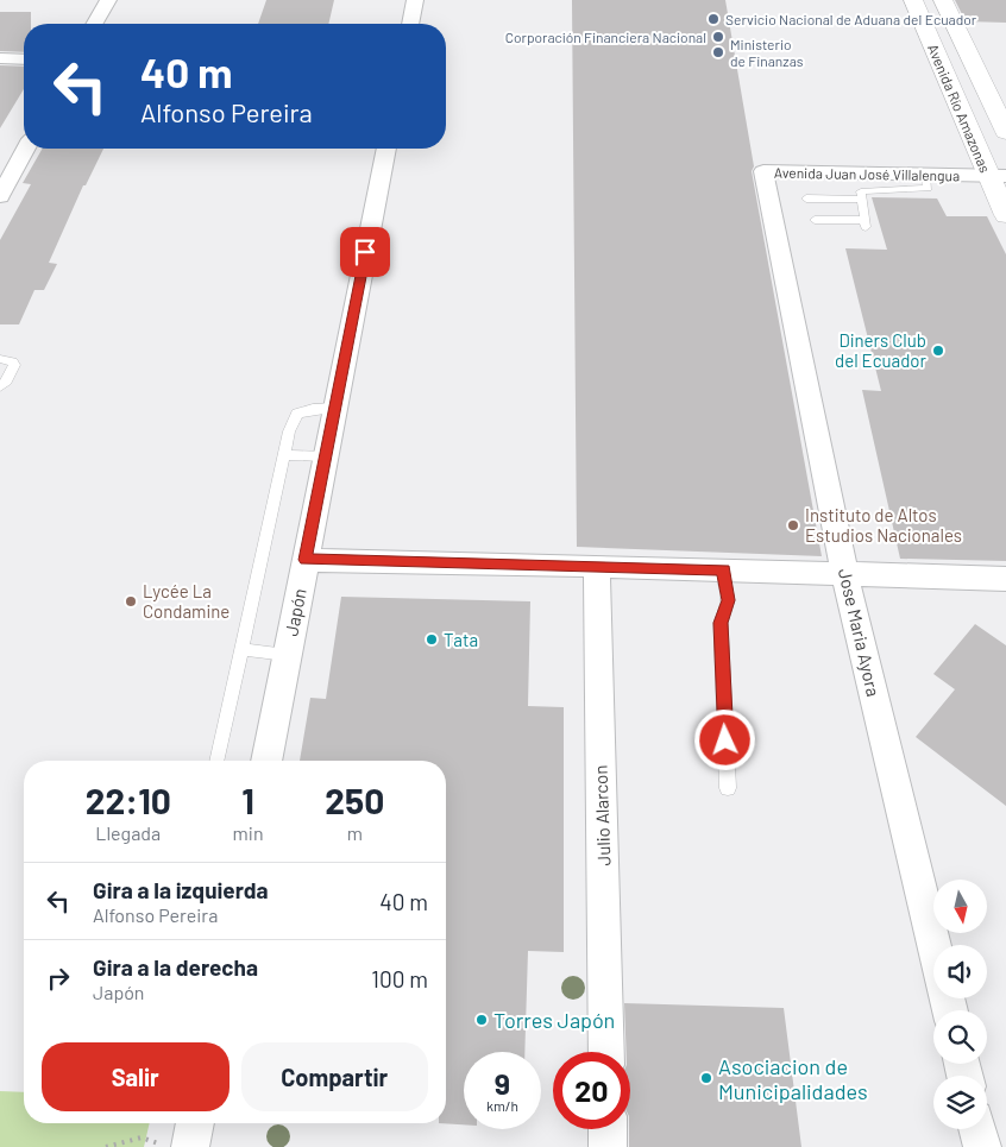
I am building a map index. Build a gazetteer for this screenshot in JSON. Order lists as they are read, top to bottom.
{
  "streets": {
    "main road": ["Avenida Río Amazonas"],
    "street": [
      "Avenida Juan José Villalengua",
      "Japón",
      "Jose Maria Ayora",
      "Julio Alarcon"
    ]
  },
  "crossings": [
    ["Avenida Río Amazonas", "Avenida Juan José Villalengua"],
    ["Avenida Juan José Villalengua", "Jose Maria Ayora"]
  ],
  "places": [
    "Servicio Nacional de Aduana del Ecuador",
    "Corporación Financiera Nacional",
    "Ministerio de Finanzas",
    "Diners Club del Ecuador",
    "Instituto de Altos Estudios Nacionales",
    "Lycée La Condamine",
    "Tata",
    "Torres Japón",
    "Asociacion de Municipalidades"
  ],
  "north": "bottom",
  "page": {
    "turn": ["40 m", "Alfonso Pereira"],
    "eta": [
      "22:10",
      "Llegada",
      "1",
      "min",
      "250",
      "m"
    ],
    "list": [
      {
        "name": "Gira a la izquierda",
        "note": "Alfonso Pereira",
        "value": "40 m"
      },
      {
        "name": "Gira a la derecha",
        "note": "Japón",
        "value": "100 m"
      }
    ],
    "buttons": ["Salir", "Compartir"],
    "speed": "9 km/h",
    "limit": "20"
  }
}
